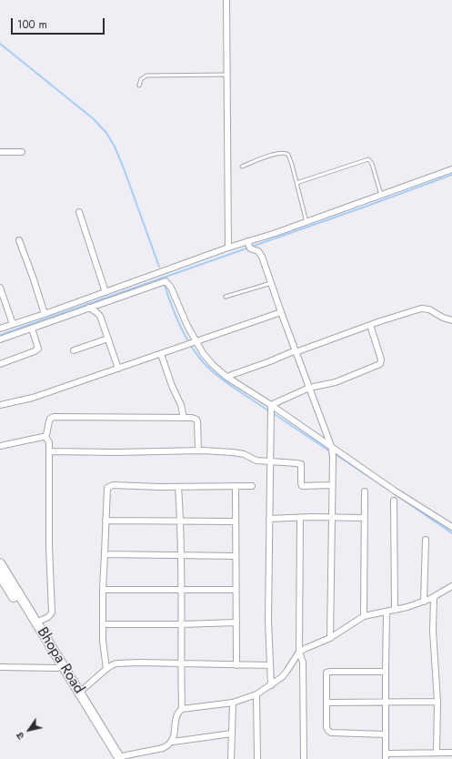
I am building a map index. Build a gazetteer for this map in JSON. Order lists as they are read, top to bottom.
{
  "streets": {
    "main road": ["Bhopa Road"]
  },
  "scale_bar": "100 m",
  "north": "bottom left"
}
